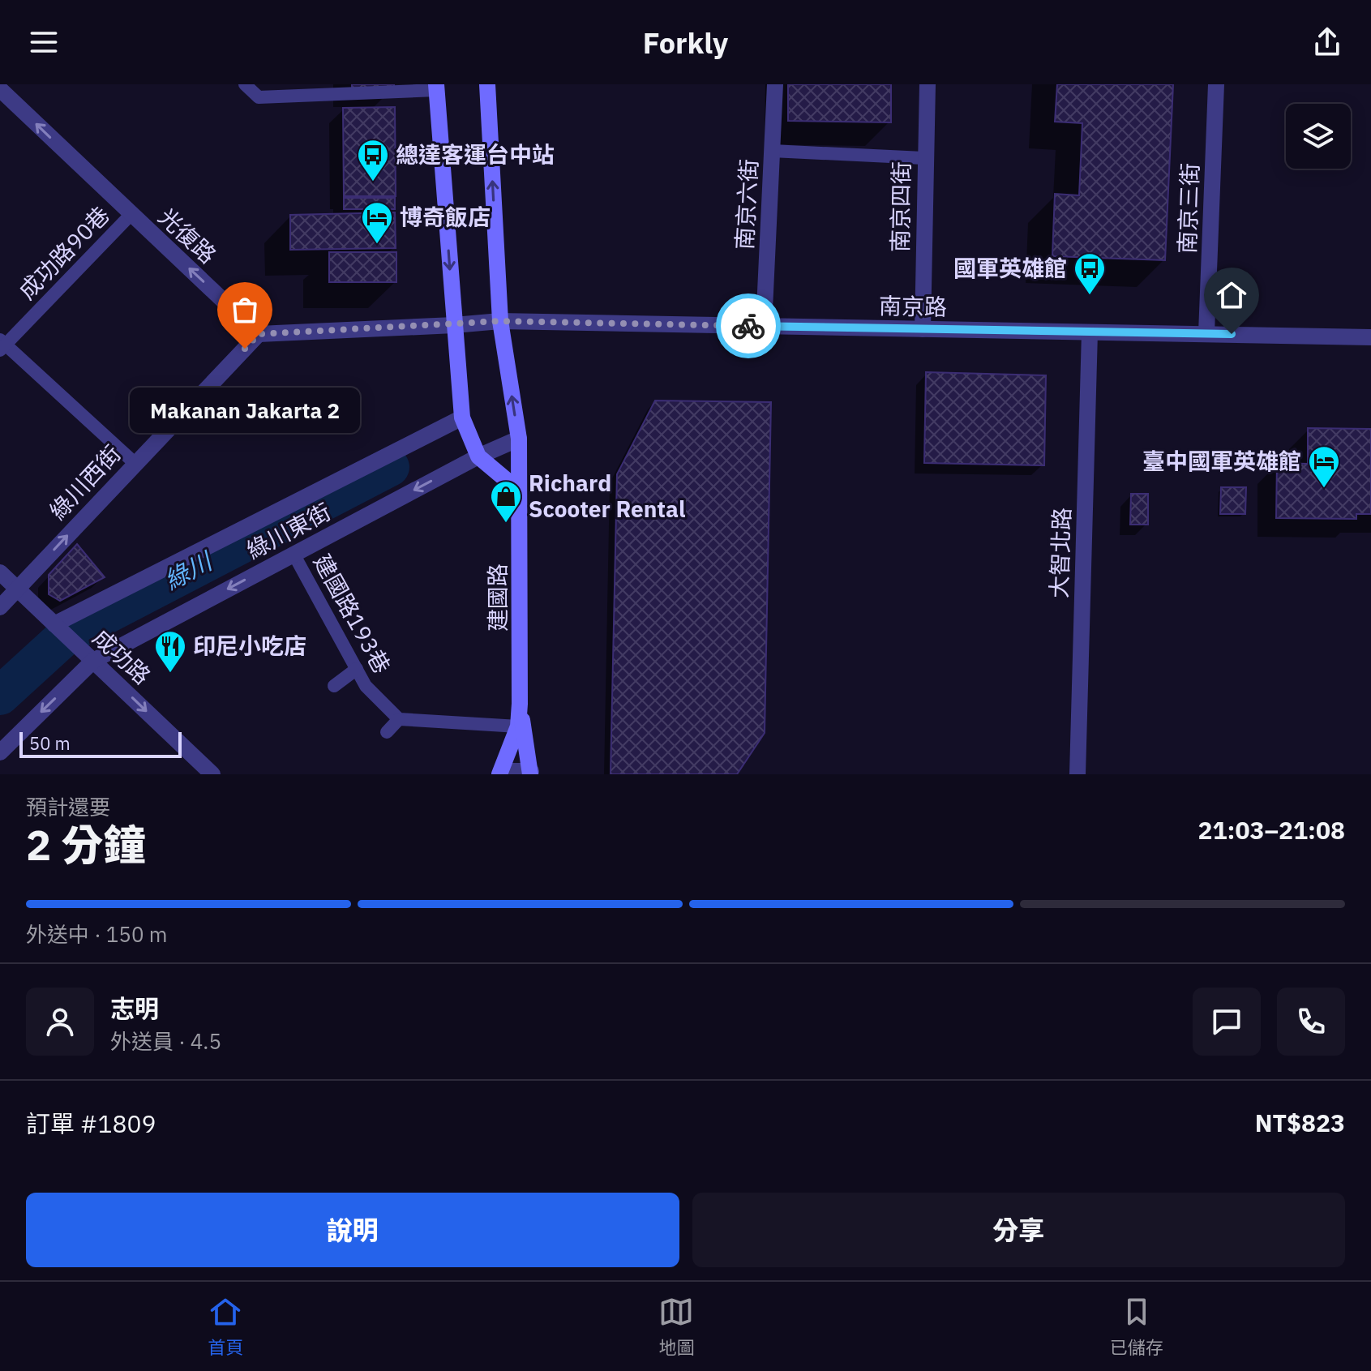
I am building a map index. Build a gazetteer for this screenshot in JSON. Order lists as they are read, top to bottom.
{
  "streets": {
    "main road": ["建國路"],
    "street": [
      "南京六街",
      "南京四街",
      "南京三街",
      "光復路",
      "南京路",
      "綠川西街",
      "綠川東街",
      "大智北路",
      "成功路"
    ],
    "lane": ["成功路90巷", "建國路193巷"]
  },
  "crossings": [
    ["南京六街", "南京路"],
    ["南京四街", "南京路"],
    ["南京三街", "南京路"],
    ["光復路", "成功路90巷"],
    ["光復路", "綠川西街"],
    ["南京路", "大智北路"],
    ["南京路", "建國路"],
    ["綠川西街", "成功路"],
    ["綠川東街", "建國路"],
    ["綠川東街", "建國路193巷"],
    ["綠川東街", "成功路"]
  ],
  "one_way": ["光復路", "成功路"],
  "water": ["綠川"],
  "places": {
    "bus stop": ["總達客運台中站", "國軍英雄館"],
    "hotel": ["博奇飯店", "臺中國軍英雄館"],
    "other": ["Makanan Jakarta 2"],
    "shop": ["Richard Scooter Rental"],
    "restaurant": ["印尼小吃店"]
  },
  "scale_bar": "50 m",
  "page": {
    "header": "Forkly",
    "bubble": "Makanan Jakarta 2",
    "scale": "50 m",
    "heading": ["2 分鐘", "預計還要", "21:03–21:08"],
    "panel": [
      "志明",
      "外送員 · 4.5",
      "訂單 #1809",
      "NT$823"
    ],
    "bar": "外送中 · 150 m",
    "buttons": ["說明", "分享"],
    "tabs": ["首頁", "地圖", "已儲存"]
  }
}
